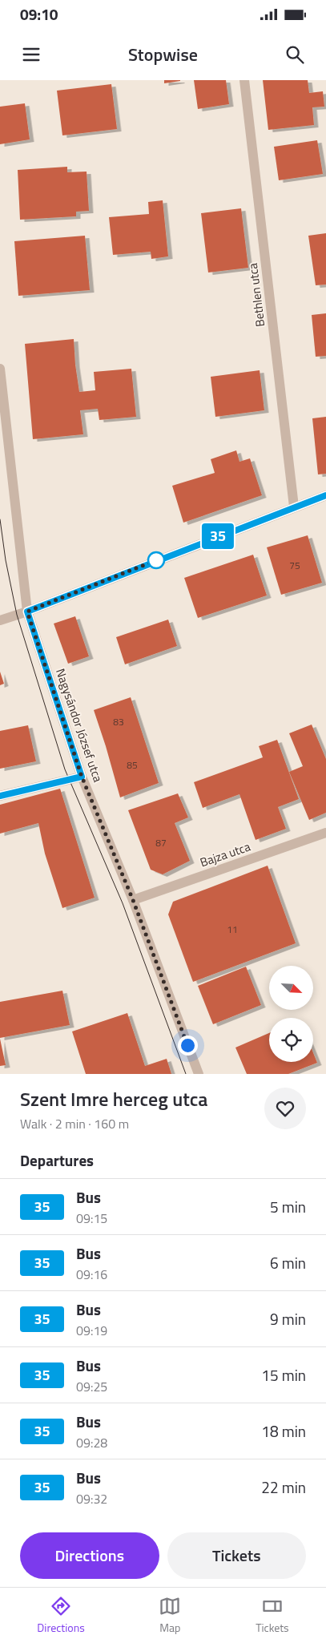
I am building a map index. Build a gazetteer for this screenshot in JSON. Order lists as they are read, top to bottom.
{
  "streets": {
    "street": ["Bethlen utca", "Nagysándor József utca", "Bajza utca"]
  },
  "crossings": [
    ["Nagysándor József utca", "Bajza utca"]
  ],
  "lines": ["bus line 35"],
  "house_numbers": [
    "75",
    "83",
    "85",
    "87",
    "11"
  ],
  "north": "bottom right",
  "page": {
    "status": "09:10",
    "header": "Stopwise",
    "on_map": "35",
    "heading": [
      ["Szent Imre herceg utca", "Walk · 2 min · 160 m"],
      "Departures"
    ],
    "list": [
      {
        "mark": "35",
        "name": "Bus",
        "note": "09:15",
        "value": "5 min"
      },
      {
        "mark": "35",
        "name": "Bus",
        "note": "09:16",
        "value": "6 min"
      },
      {
        "mark": "35",
        "name": "Bus",
        "note": "09:19",
        "value": "9 min"
      },
      {
        "mark": "35",
        "name": "Bus",
        "note": "09:25",
        "value": "15 min"
      },
      {
        "mark": "35",
        "name": "Bus",
        "note": "09:28",
        "value": "18 min"
      },
      {
        "mark": "35",
        "name": "Bus",
        "note": "09:32",
        "value": "22 min"
      }
    ],
    "buttons": ["Directions", "Tickets"],
    "tabs": ["Directions", "Map", "Tickets"]
  }
}
